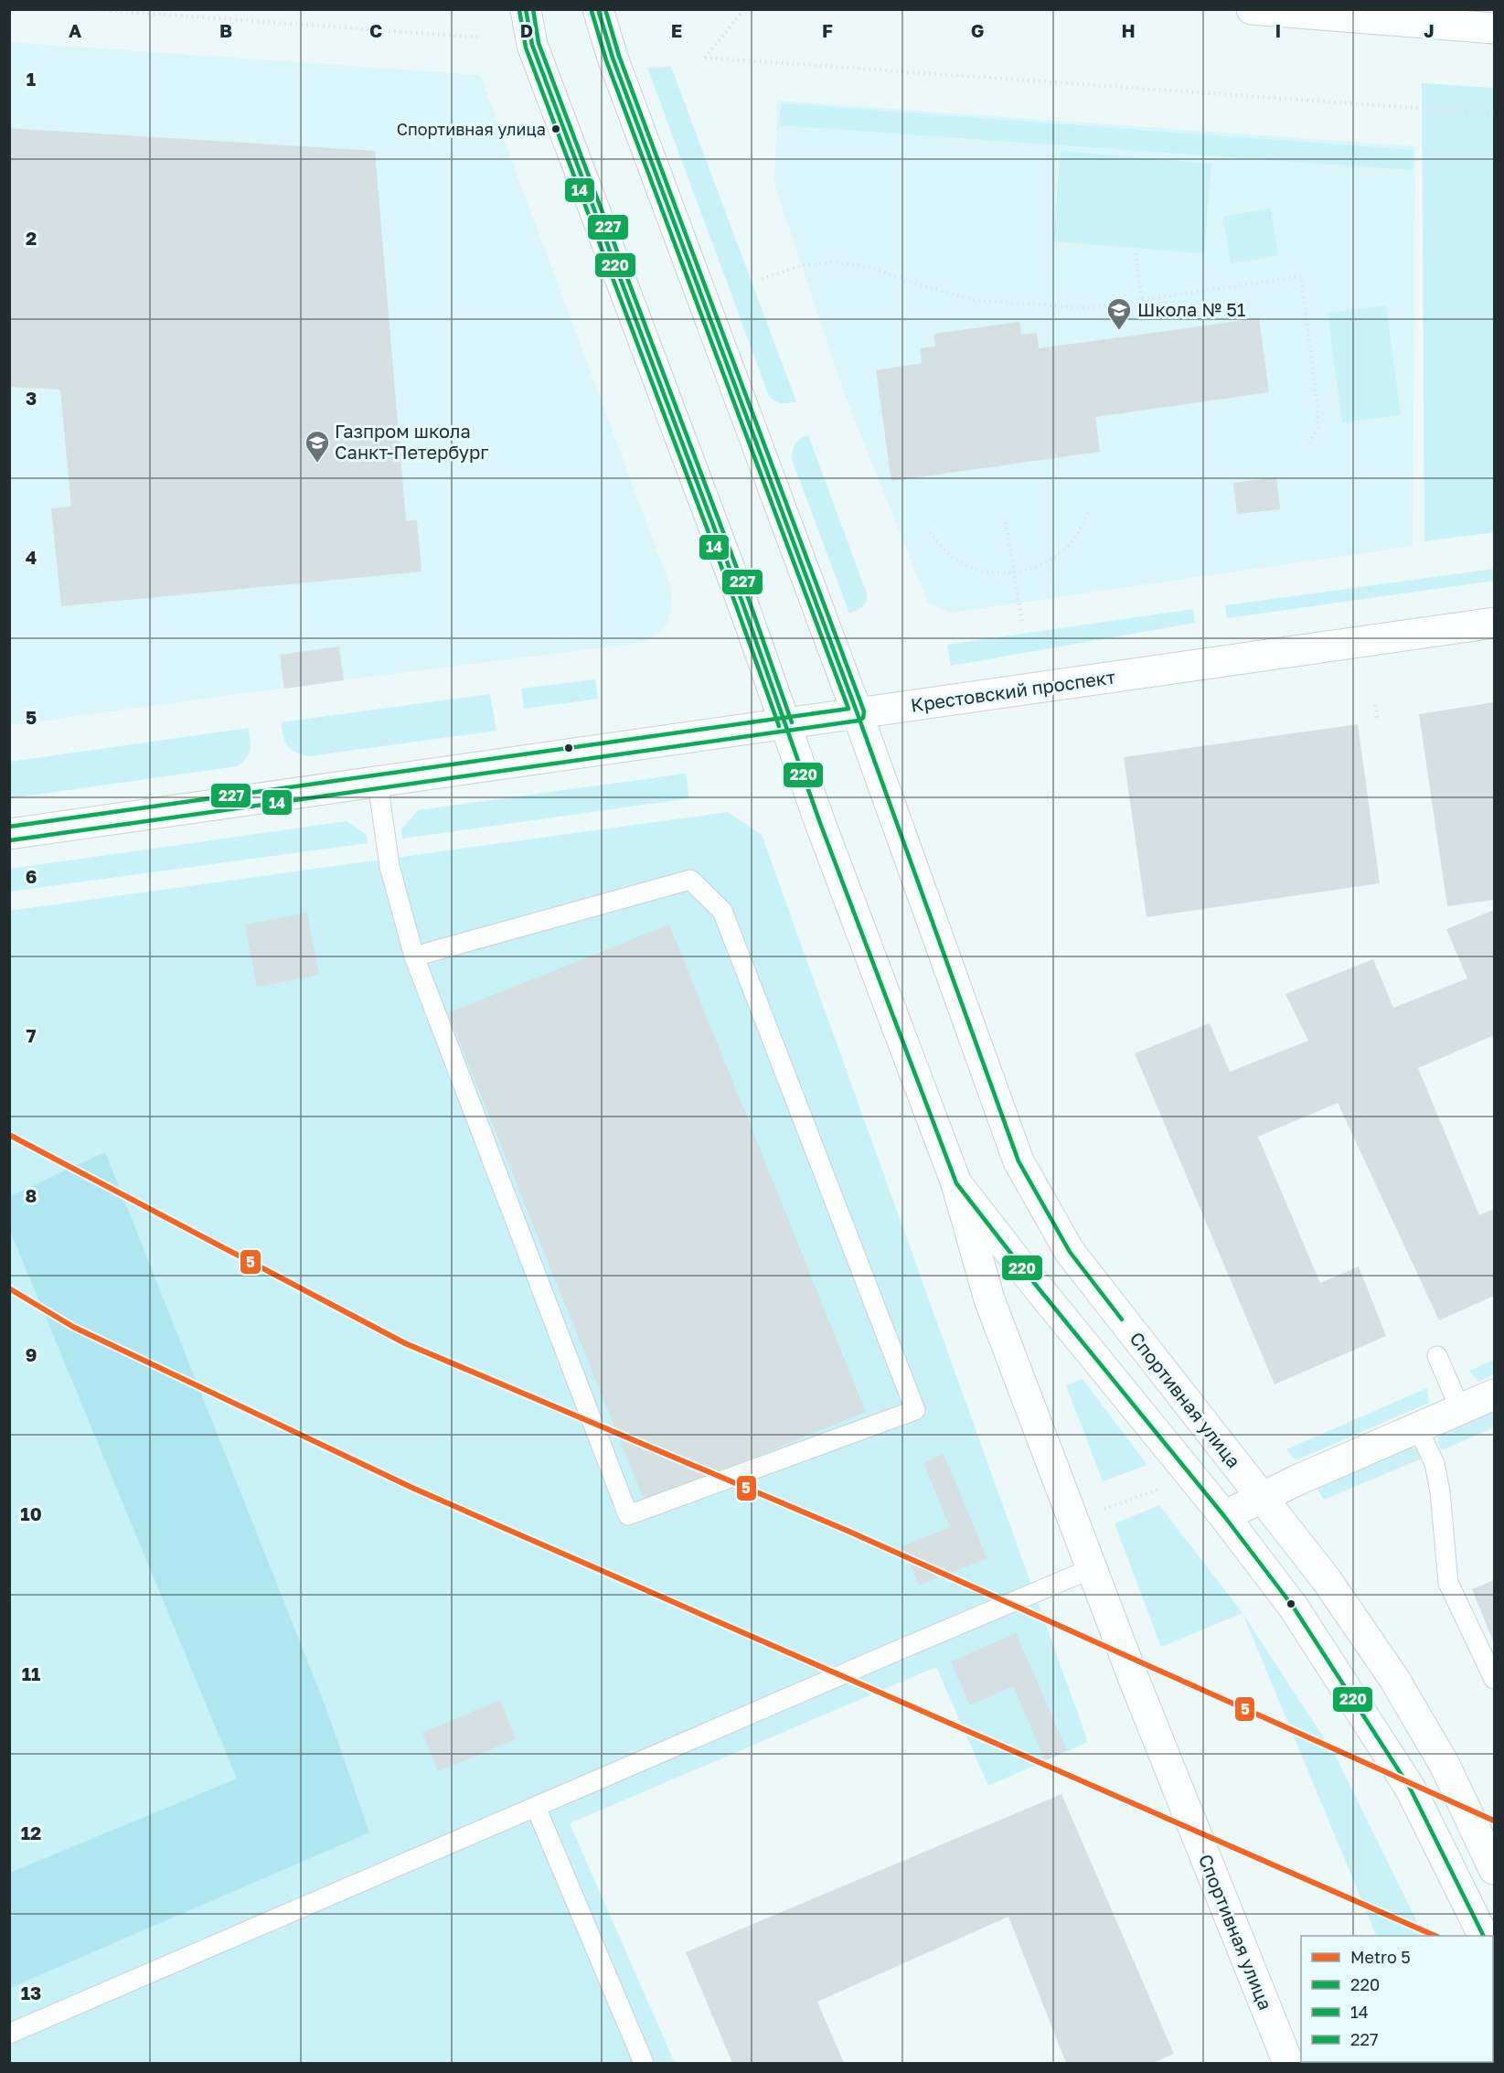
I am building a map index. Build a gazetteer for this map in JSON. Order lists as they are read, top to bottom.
{
  "streets": {
    "street": ["Крестовский проспект", "Спортивная улица"]
  },
  "crossings": [
    ["Крестовский проспект", "Спортивная улица"]
  ],
  "places": {
    "other": ["Спортивная улица"],
    "school or university": ["Школа № 51", "Газпром школа Санкт-Петербург"]
  },
  "lines": [
    "transit line 220",
    "transit line 14",
    "transit line 227",
    "metro line 5"
  ],
  "legend": [
    "Metro 5",
    "220",
    "14",
    "227"
  ],
  "grid": {
    "columns": [
      "A",
      "B",
      "C",
      "D",
      "E",
      "F",
      "G",
      "H",
      "I",
      "J"
    ],
    "rows": [
      "1",
      "2",
      "3",
      "4",
      "5",
      "6",
      "7",
      "8",
      "9",
      "10",
      "11",
      "12",
      "13"
    ]
  }
}
